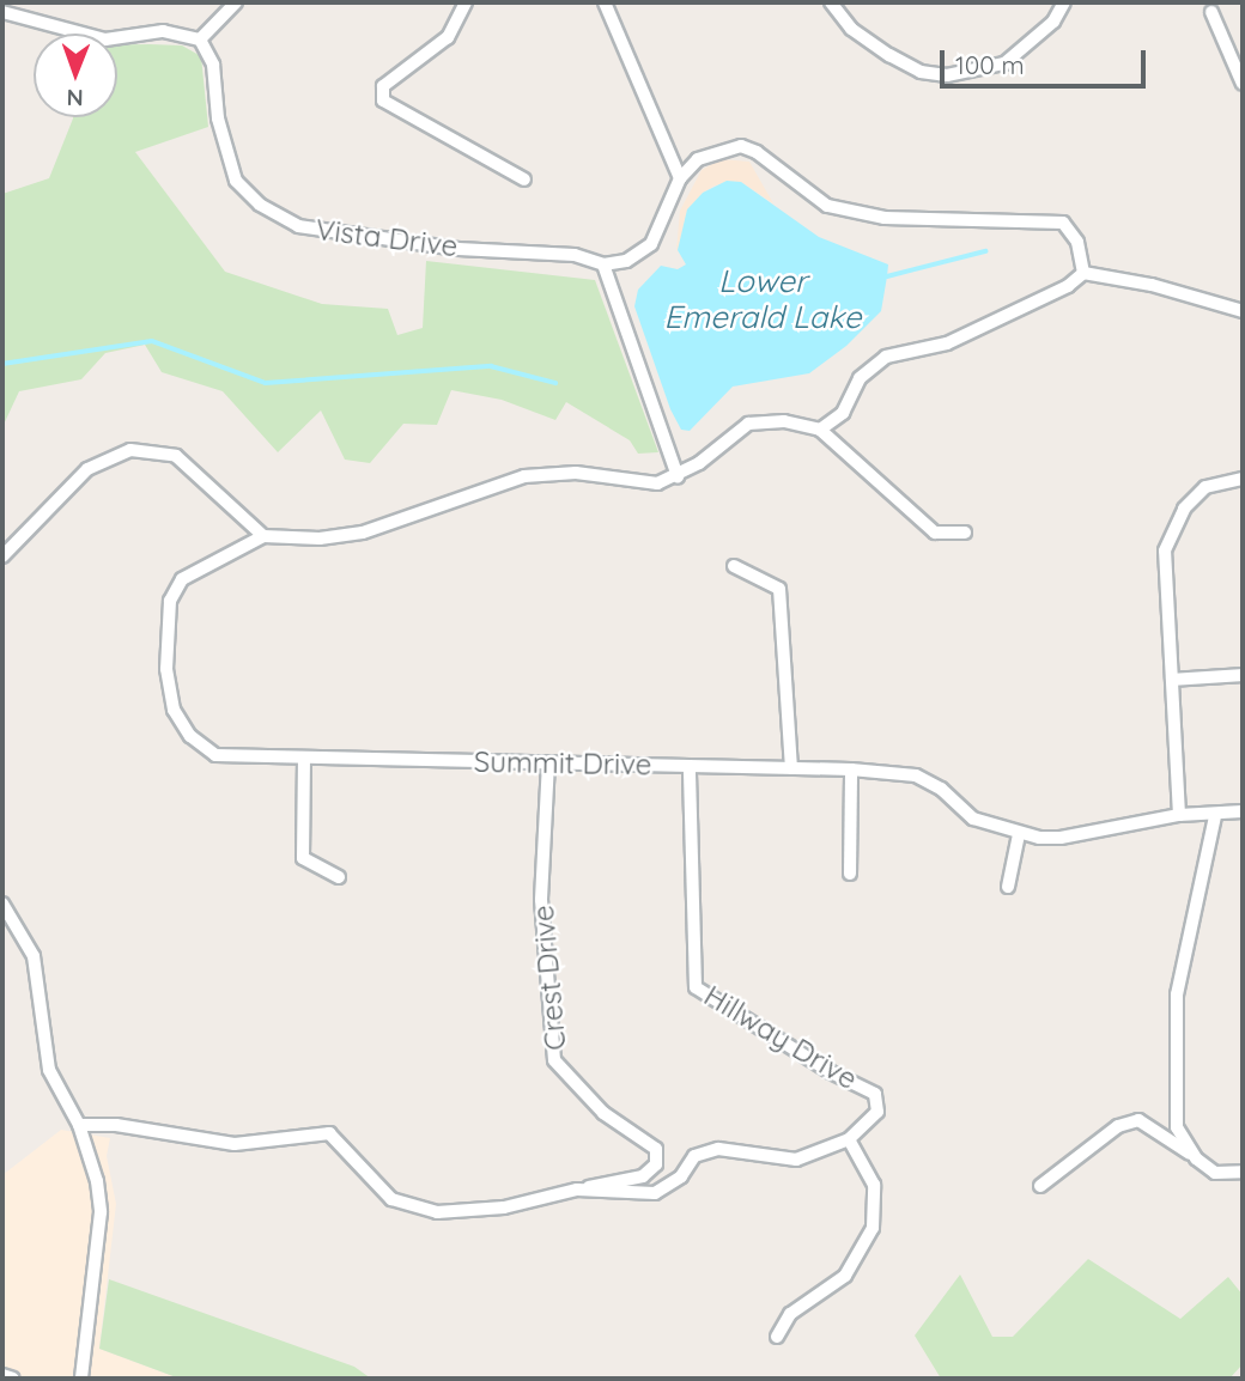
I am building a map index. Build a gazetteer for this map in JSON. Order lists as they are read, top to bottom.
{
  "streets": {
    "street": [
      "Vista Drive",
      "Summit Drive",
      "Crest Drive",
      "Hillway Drive"
    ]
  },
  "crossings": [
    ["Summit Drive", "Crest Drive"],
    ["Summit Drive", "Hillway Drive"]
  ],
  "water": ["Lower Emerald Lake"],
  "scale_bar": "100 m",
  "north": "bottom"
}
